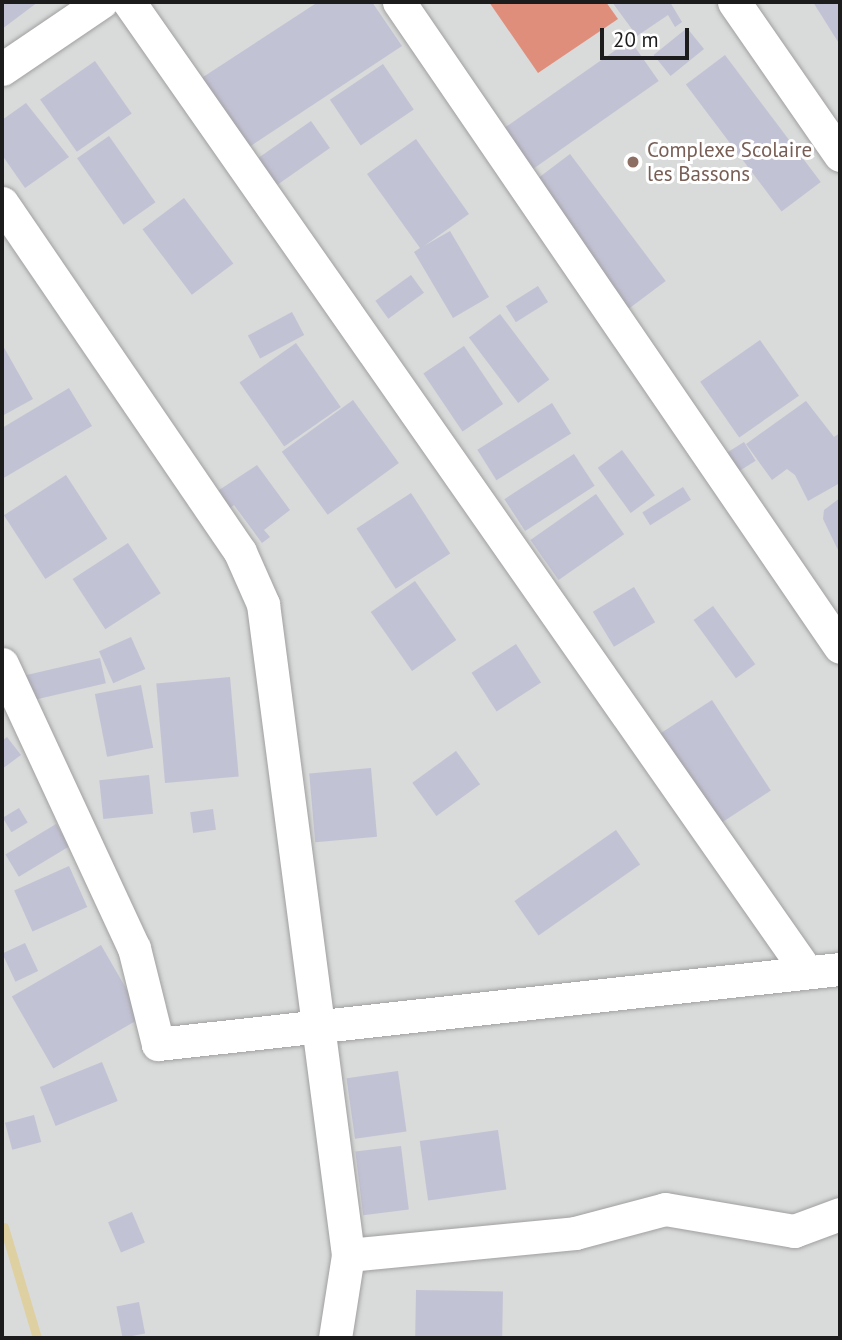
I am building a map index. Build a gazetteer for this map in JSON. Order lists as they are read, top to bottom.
{
  "places": ["Complexe Scolaire les Bassons"],
  "scale_bar": "20 m"
}
